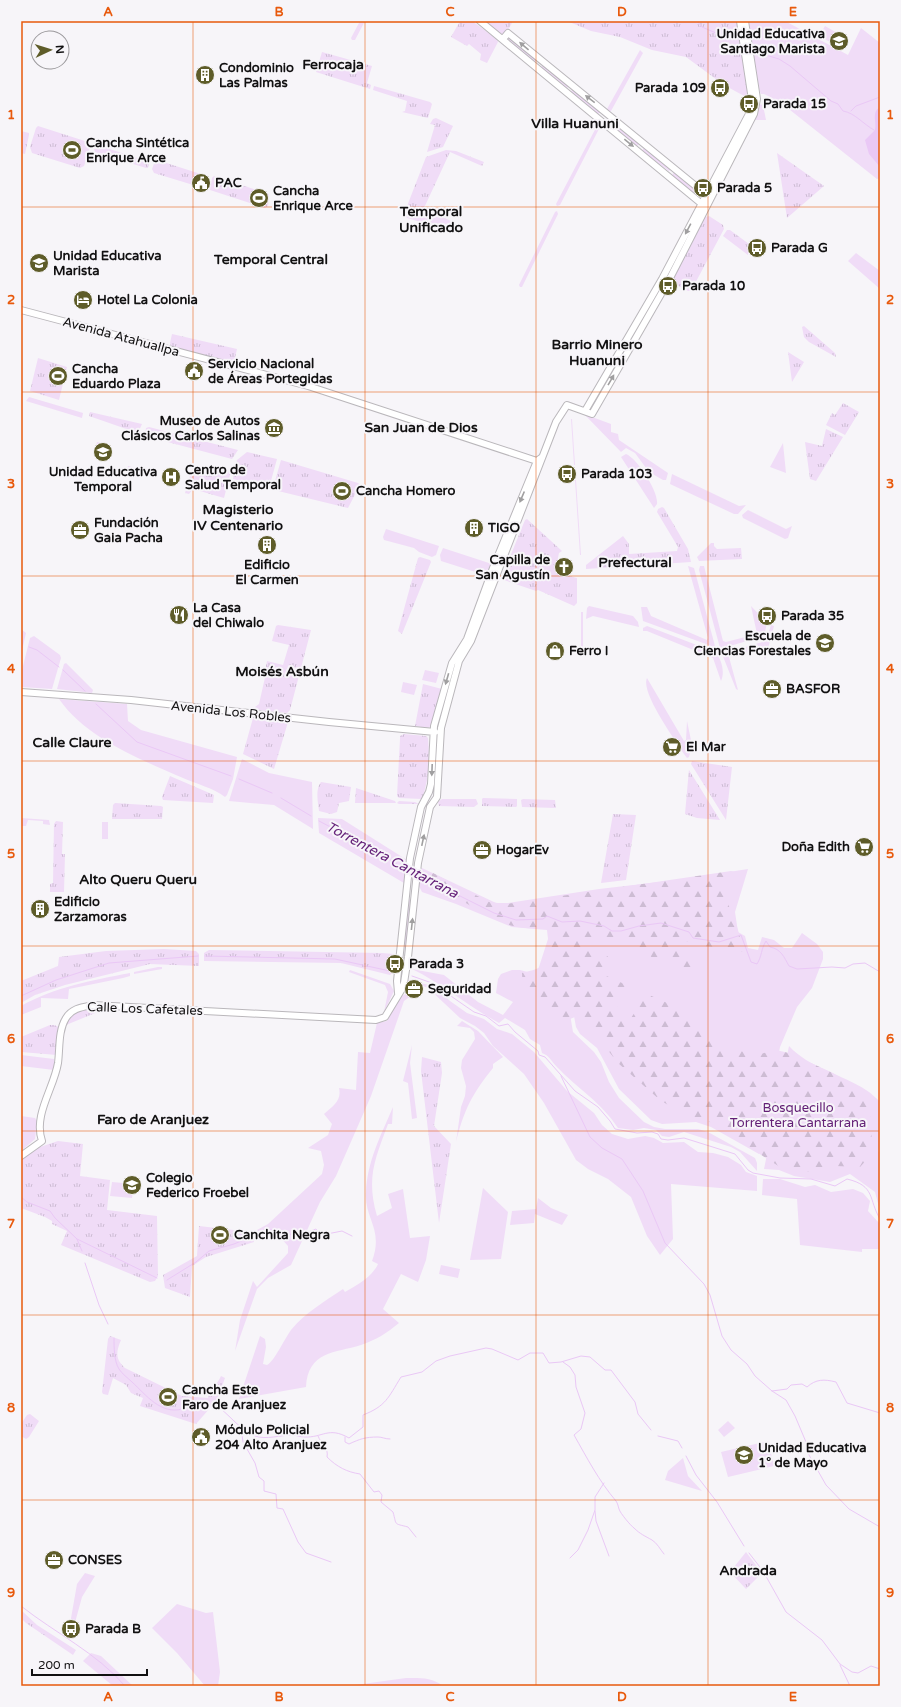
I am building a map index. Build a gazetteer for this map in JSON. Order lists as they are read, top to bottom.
{
  "streets": {
    "main road": ["Avenida Atahuallpa", "Avenida Los Robles", "Calle Los Cafetales"]
  },
  "districts": [
    "Ferrocaja",
    "Villa Huanuni",
    "Temporal Unificado",
    "Temporal Central",
    "Barrio Minero Huanuni",
    "San Juan de Dios",
    "Magisterio IV Centenario",
    "Prefectural",
    "Moisés Asbún",
    "Calle Claure",
    "Alto Queru Queru",
    "Faro de Aranjuez",
    "Andrada"
  ],
  "water": ["Torrentera Cantarrana"],
  "parks": ["Bosquecillo Torrentera Cantarrana"],
  "places": {
    "school or university": [
      "Unidad Educativa Santiago Marista",
      "Unidad Educativa Marista",
      "Unidad Educativa Temporal",
      "Escuela de Ciencias Forestales",
      "Colegio Federico Froebel",
      "Unidad Educativa 1° de Mayo"
    ],
    "building": [
      "Condominio Las Palmas",
      "TIGO",
      "Edificio El Carmen",
      "Edificio Zarzamoras"
    ],
    "bus stop": [
      "Parada 109",
      "Parada 15",
      "Parada 5",
      "Parada G",
      "Parada 10",
      "Parada 103",
      "Parada 35",
      "Parada 3",
      "Parada B"
    ],
    "sports": [
      "Cancha Sintética Enrique Arce",
      "Cancha Enrique Arce",
      "Cancha Eduardo Plaza",
      "Cancha Homero",
      "Canchita Negra",
      "Cancha Este Faro de Aranjuez"
    ],
    "public building": ["PAC", "Servicio Nacional de Áreas Portegidas", "Módulo Policial 204 Alto Aranjuez"],
    "hotel": ["Hotel La Colonia"],
    "museum": ["Museo de Autos Clásicos Carlos Salinas"],
    "hospital": ["Centro de Salud Temporal"],
    "office": [
      "Fundación Gaia Pacha",
      "BASFOR",
      "HogarEv",
      "Seguridad",
      "CONSES"
    ],
    "church": ["Capilla de San Agustín"],
    "restaurant": ["La Casa del Chiwalo"],
    "shop": ["Ferro I"],
    "supermarket": ["El Mar", "Doña Edith"]
  },
  "scale_bar": "200 m",
  "north": "right",
  "grid": {
    "columns": [
      "A",
      "B",
      "C",
      "D",
      "E"
    ],
    "rows": [
      "1",
      "2",
      "3",
      "4",
      "5",
      "6",
      "7",
      "8",
      "9"
    ]
  }
}
